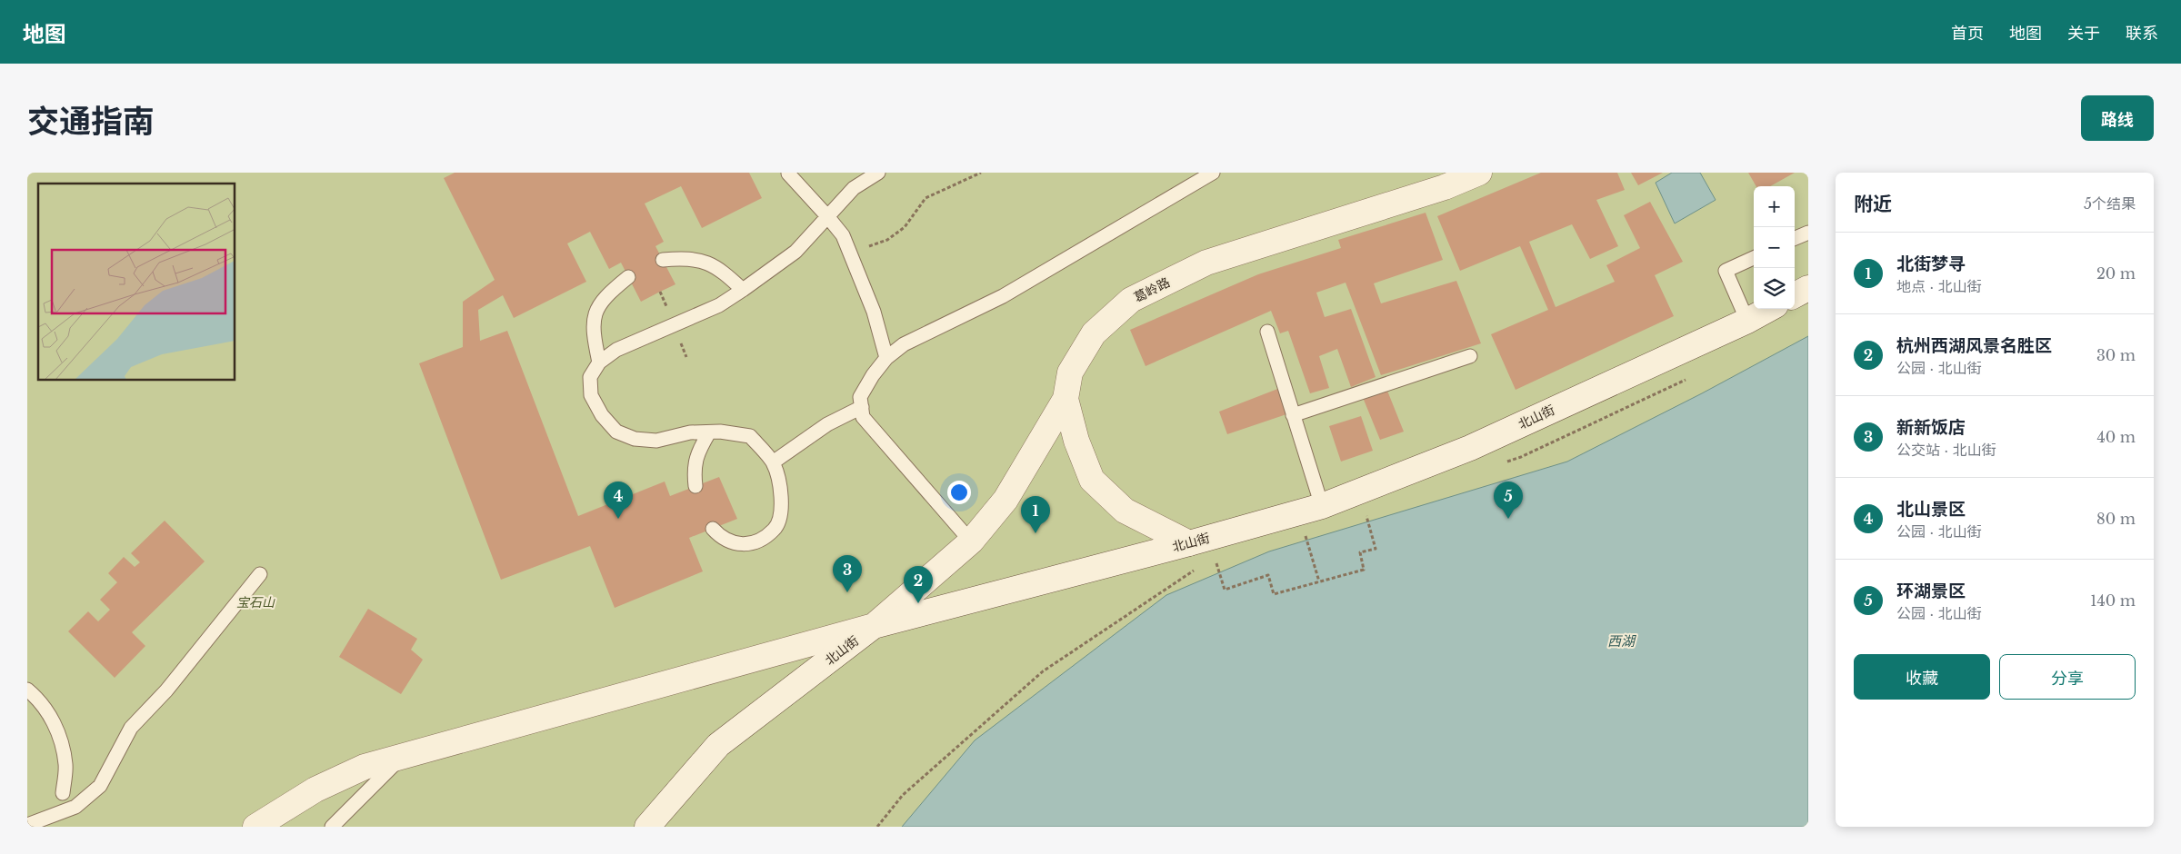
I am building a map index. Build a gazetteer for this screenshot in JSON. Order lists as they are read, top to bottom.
{
  "streets": {
    "street": ["葛岭路", "北山街"]
  },
  "crossings": [
    ["葛岭路", "北山街"]
  ],
  "water": ["西湖"],
  "parks": ["宝石山"],
  "page": {
    "header": "地图",
    "nav": [
      "首页",
      "地图",
      "关于",
      "联系"
    ],
    "title": "交通指南",
    "buttons": [
      "路线",
      ["收藏", "分享"]
    ],
    "heading": ["附近", "5个结果"],
    "map_buttons": ["+", "−"],
    "list": [
      {
        "mark": "1",
        "name": "北街梦寻",
        "note": "地点 · 北山街",
        "value": "20 m"
      },
      {
        "mark": "2",
        "name": "杭州西湖风景名胜区",
        "note": "公园 · 北山街",
        "value": "30 m"
      },
      {
        "mark": "3",
        "name": "新新饭店",
        "note": "公交站 · 北山街",
        "value": "40 m"
      },
      {
        "mark": "4",
        "name": "北山景区",
        "note": "公园 · 北山街",
        "value": "80 m"
      },
      {
        "mark": "5",
        "name": "环湖景区",
        "note": "公园 · 北山街",
        "value": "140 m"
      }
    ],
    "pins": [
      "4",
      "5",
      "1",
      "3",
      "2"
    ]
  }
}
